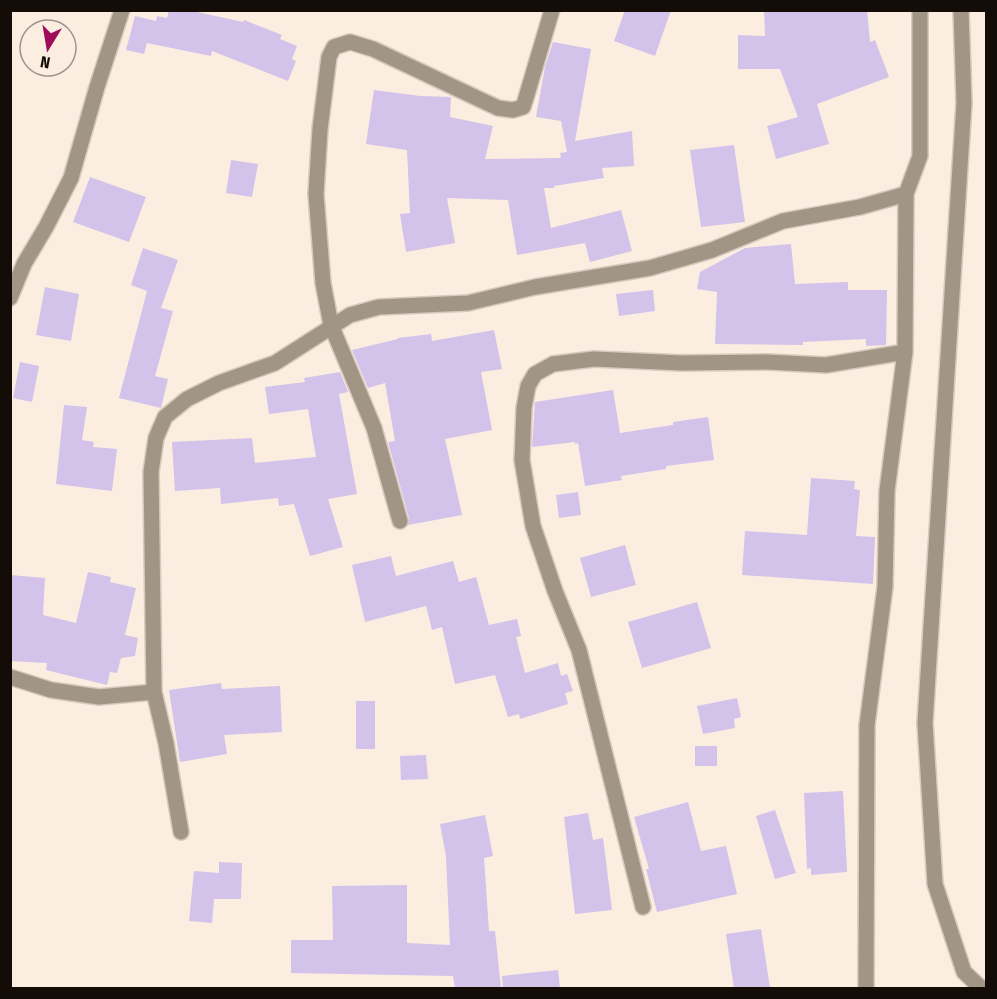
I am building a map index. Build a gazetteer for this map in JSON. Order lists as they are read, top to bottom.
{
  "north": "bottom"
}
